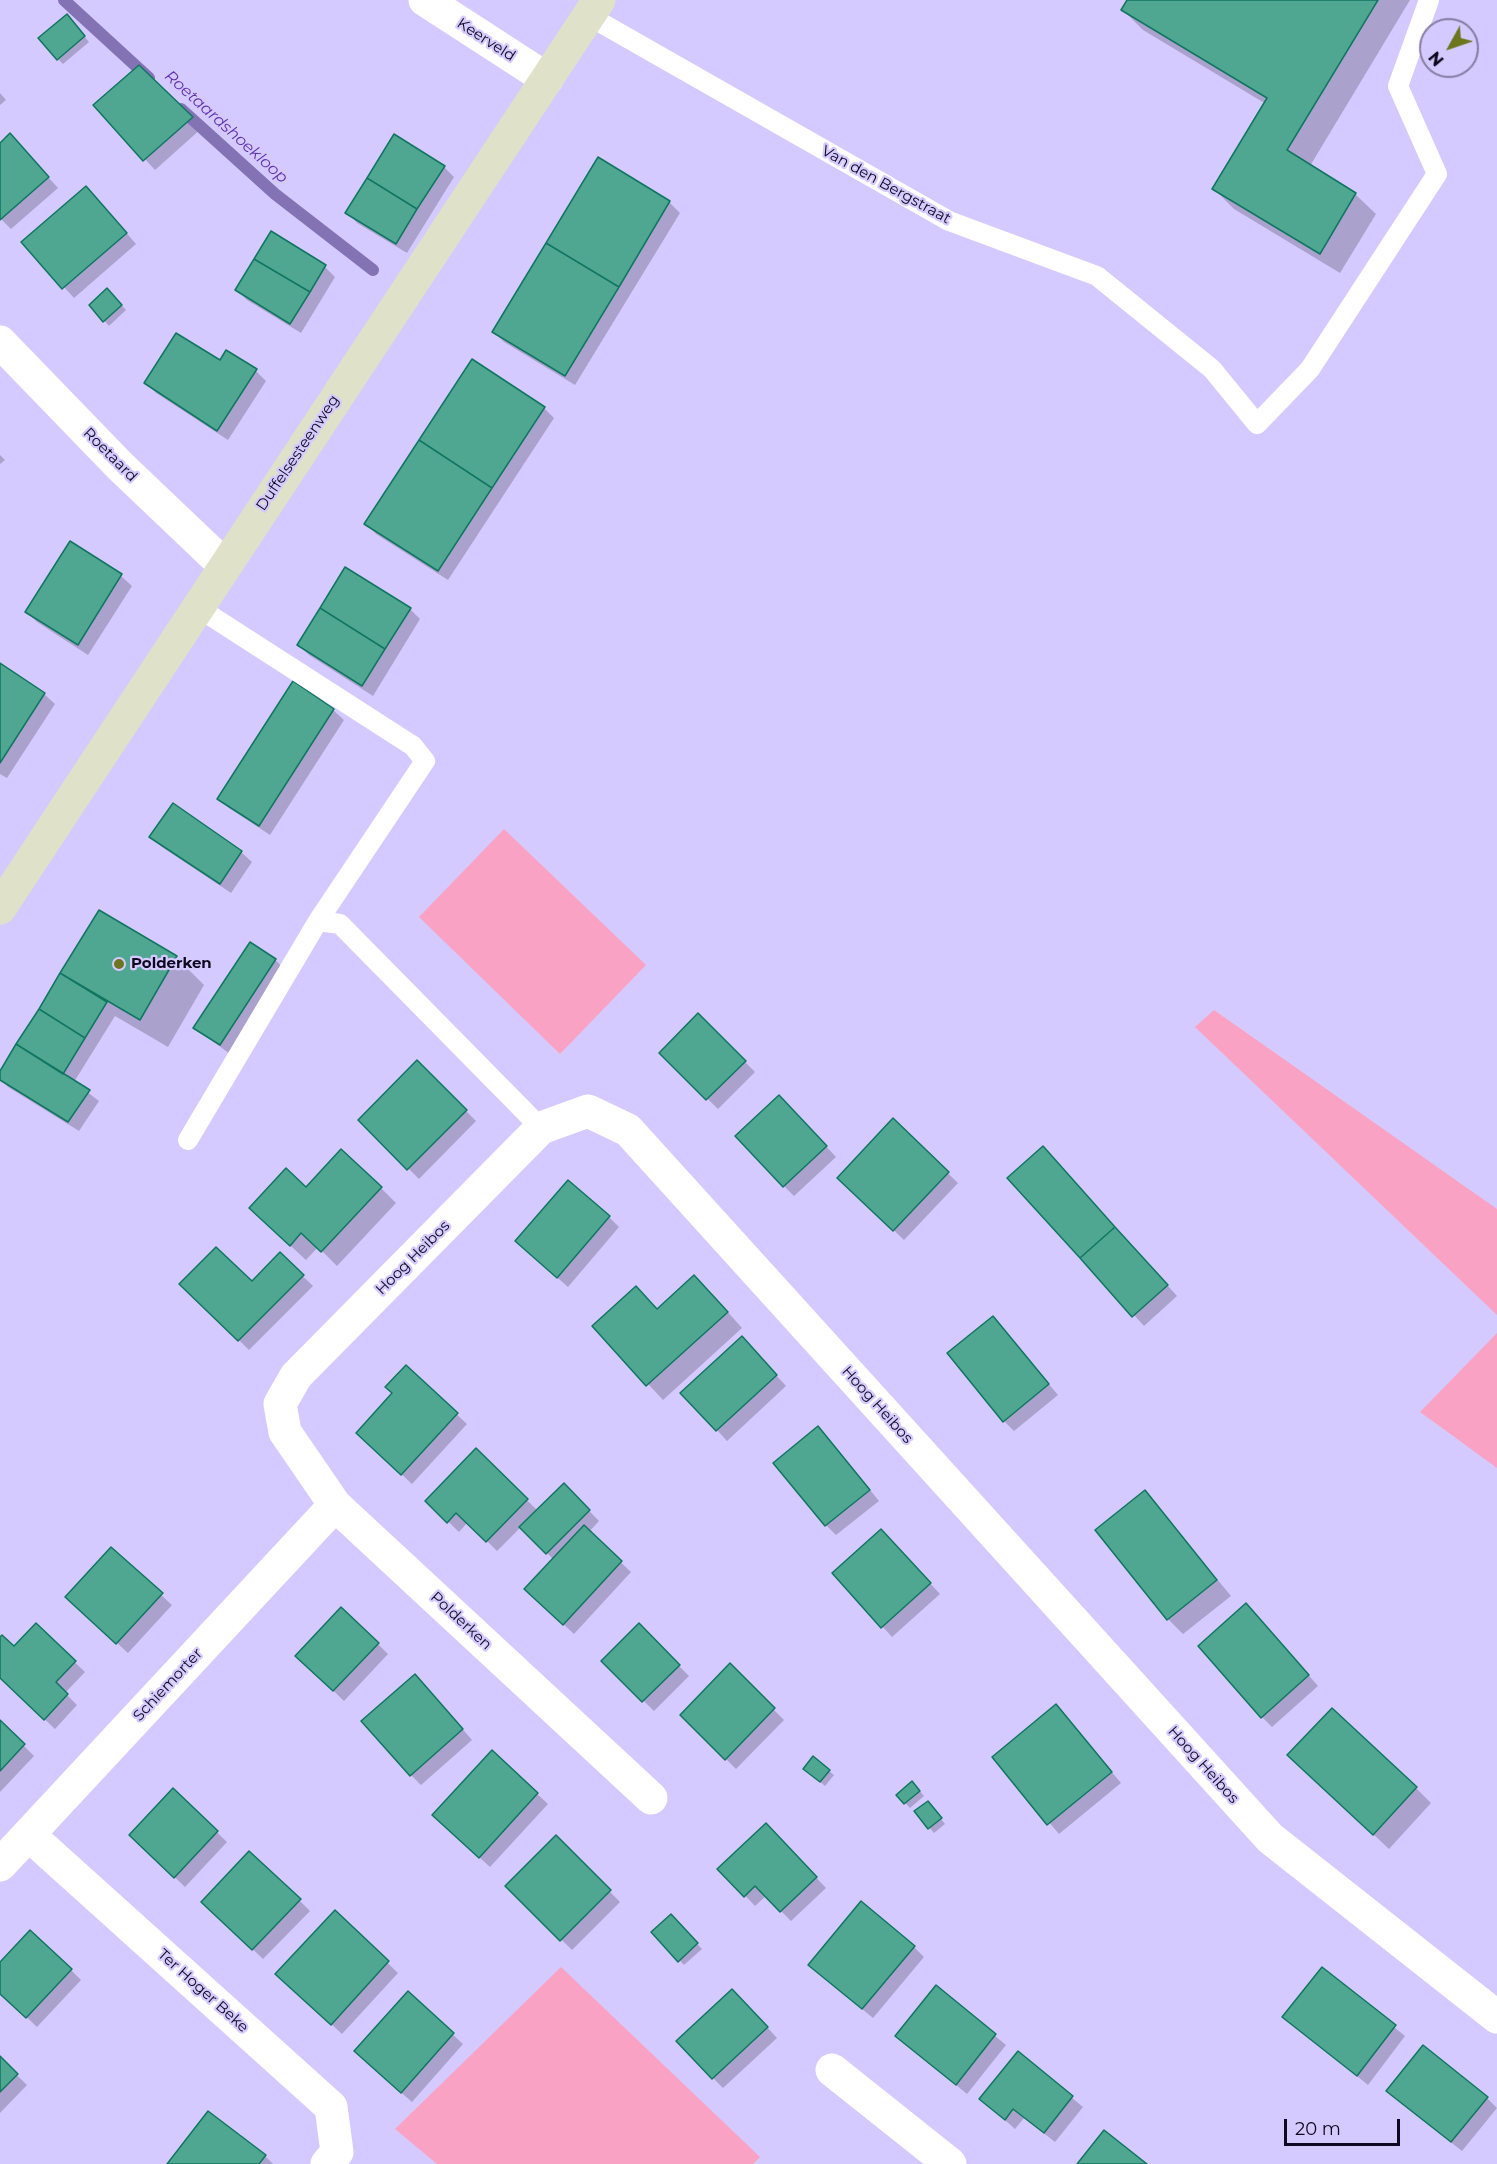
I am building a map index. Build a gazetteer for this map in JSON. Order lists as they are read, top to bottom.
{
  "streets": {
    "street": [
      "Keerveld",
      "Duffelsesteenweg",
      "Roetaard",
      "Hoog Heibos",
      "Polderken",
      "Schiemorter",
      "Ter Hoger Beke"
    ],
    "lane": ["Van den Bergstraat"]
  },
  "crossings": [
    ["Keerveld", "Duffelsesteenweg"],
    ["Van den Bergstraat", "Duffelsesteenweg"],
    ["Duffelsesteenweg", "Roetaard"],
    ["Hoog Heibos", "Polderken"],
    ["Polderken", "Schiemorter"],
    ["Schiemorter", "Ter Hoger Beke"]
  ],
  "water": ["Roetaardshoekloop"],
  "places": ["Polderken"],
  "scale_bar": "20 m",
  "north": "bottom left"
}
